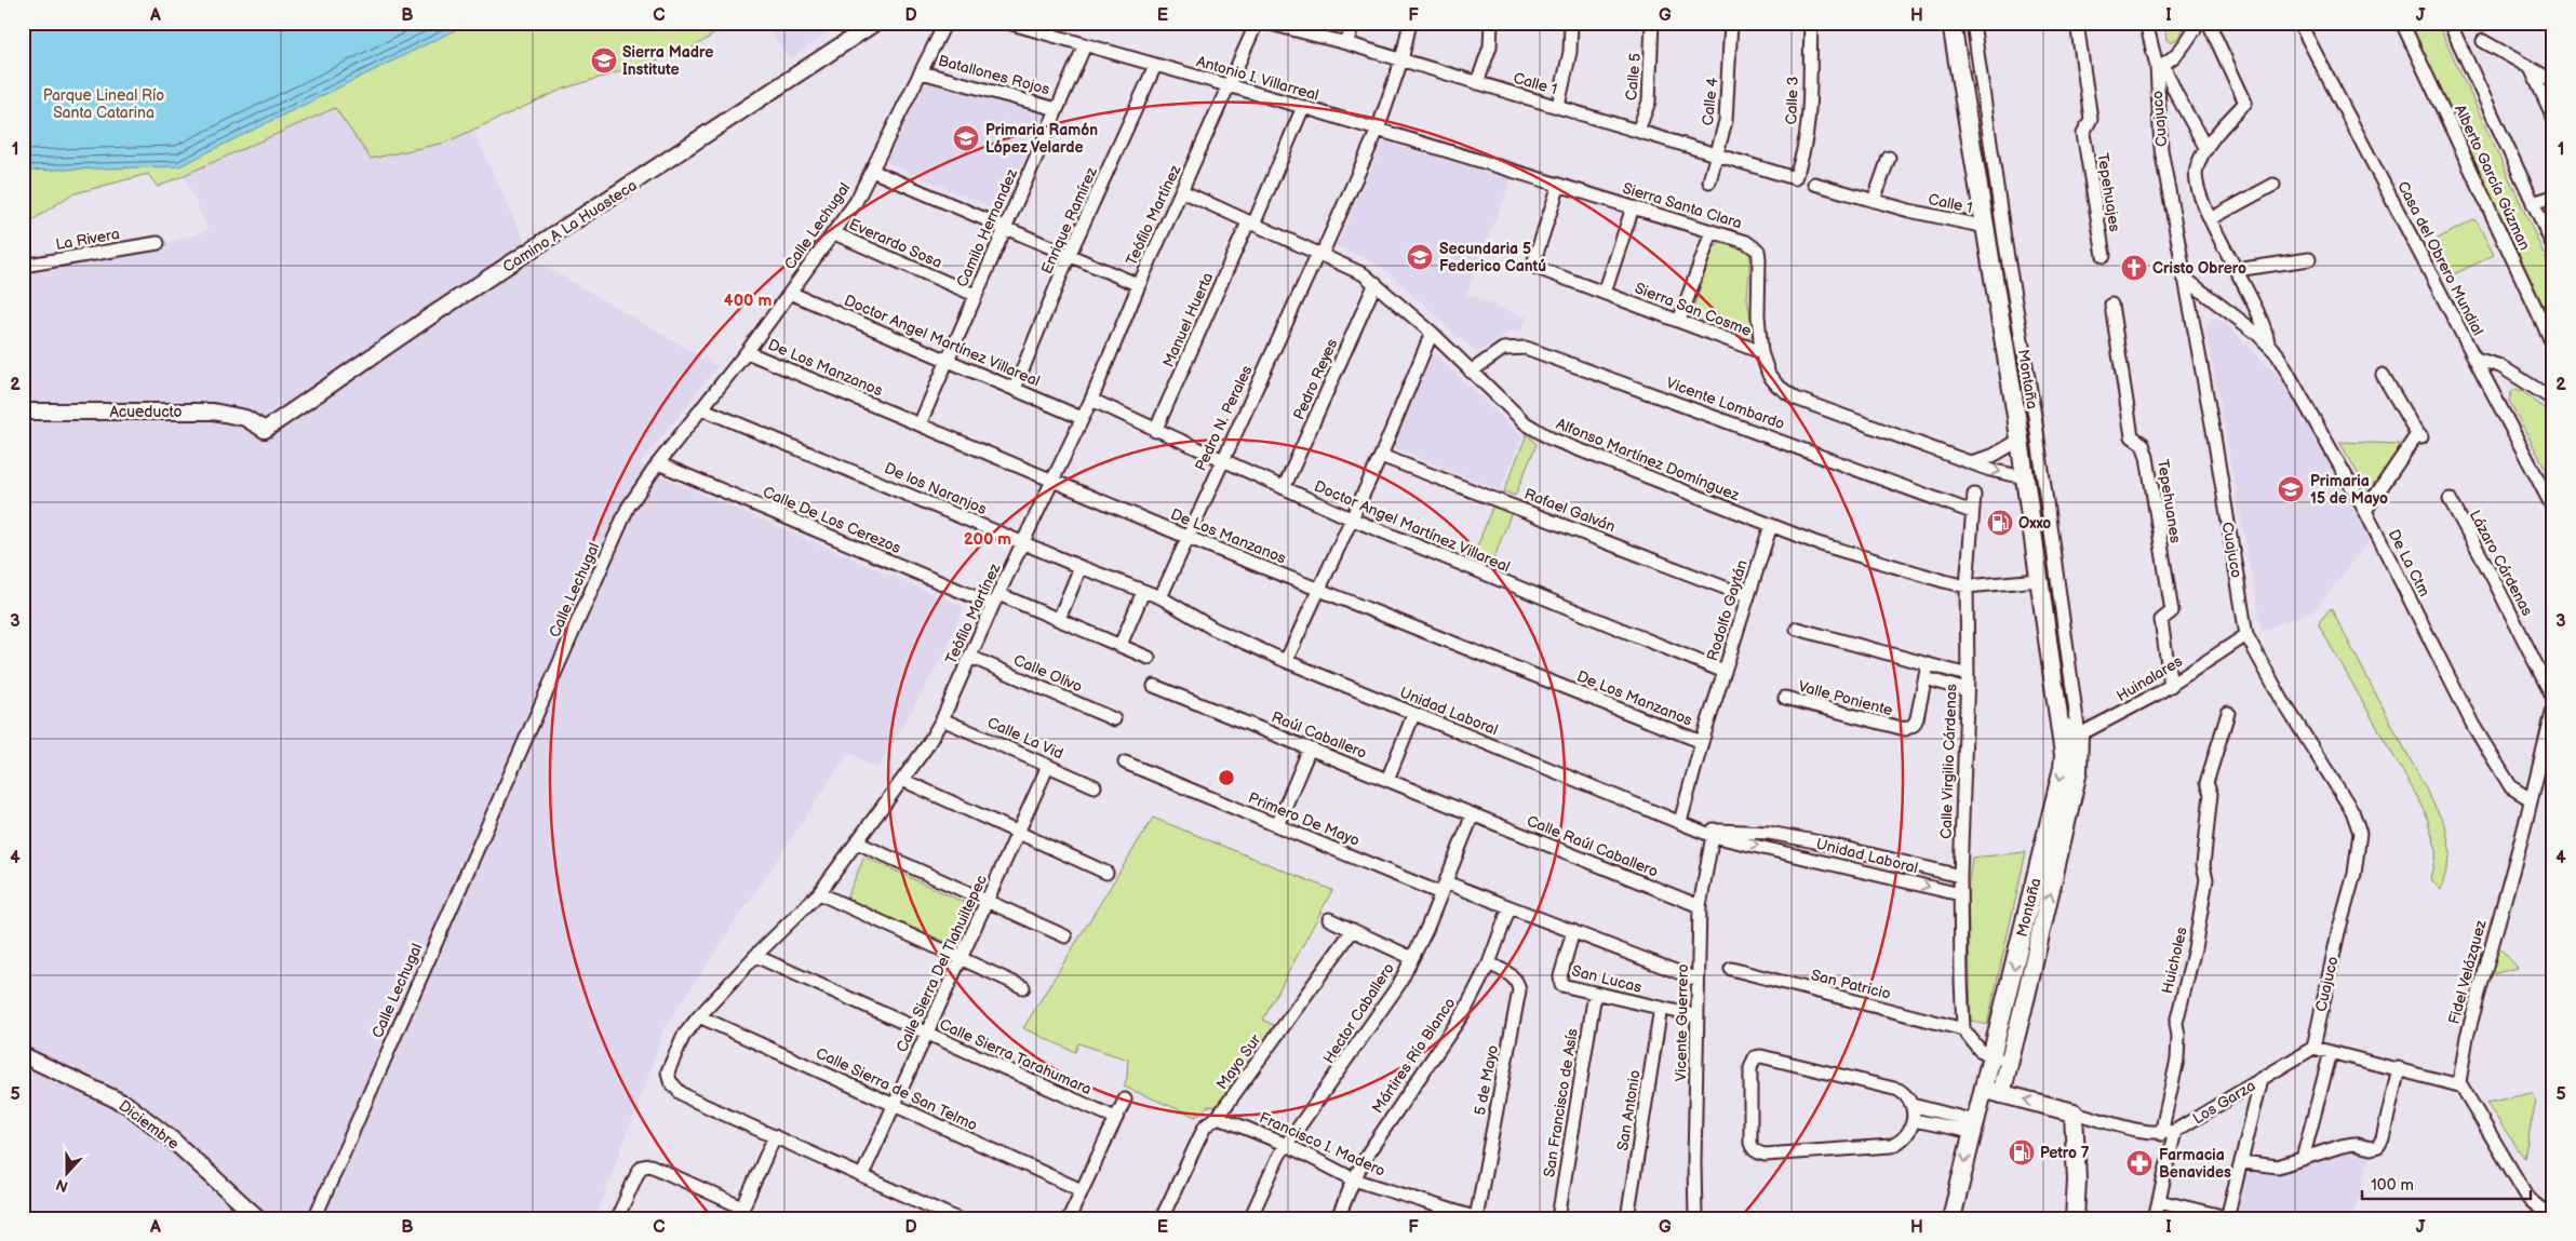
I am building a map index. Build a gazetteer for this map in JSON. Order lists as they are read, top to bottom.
{
  "streets": {
    "main road": ["Montaña", "Los Garza"],
    "street": [
      "Batallones Rojos",
      "Calle 5",
      "Antonio I. Villarreal",
      "Calle 1",
      "Calle 3",
      "Calle 4",
      "Cuajuco",
      "Alberto García Gúzman",
      "Tepehuajes",
      "Sierra Santa Clara",
      "Teófilo Martínez",
      "Enrique Ramírez",
      "Camino A La Huasteca",
      "Calle Lechugal",
      "Camilo Hernandez",
      "La Rivera",
      "Everardo Sosa",
      "Casa del Obrero Mundial",
      "Sierra San Cosme",
      "Manuel Huerta",
      "Doctor Angel Martínez Villareal",
      "De Los Manzanos",
      "Pedro Reyes",
      "Vicente Lombardo",
      "Acueducto",
      "Pedro N. Perales",
      "Alfonso Martínez Domínguez",
      "De los Naranjos",
      "Tepehuanes",
      "Rafael Galván",
      "Calle De Los Cerezos",
      "De La Ctm",
      "Lázaro Cárdenas",
      "Rodolfo Gaytán",
      "Calle Olivo",
      "Huinalares",
      "Valle Poniente",
      "Unidad Laboral",
      "Raúl Caballero",
      "Calle La Vid",
      "Calle Virgilio Cárdenas",
      "Primero De Mayo",
      "Calle Raúl Caballero",
      "Huicholes",
      "Calle Sierra Del Tlahuiltepec",
      "Fidel Velázquez",
      "San Lucas",
      "San Patricio",
      "Hector Caballero",
      "Vicente Guerrero",
      "Mártires Río Blanco",
      "Calle Sierra Tarahumara",
      "Mayo Sur",
      "5 de Mayo",
      "Calle Sierra de San Telmo",
      "San Francisco de Asís",
      "San Antonio",
      "Diciembre",
      "Francisco I. Madero"
    ]
  },
  "crossings": [
    ["Batallones Rojos", "Calle Lechugal"],
    ["Batallones Rojos", "Camilo Hernandez"],
    ["Calle 5", "Calle 1"],
    ["Antonio I. Villarreal", "Sierra Santa Clara"],
    ["Antonio I. Villarreal", "Teófilo Martínez"],
    ["Antonio I. Villarreal", "Enrique Ramírez"],
    ["Antonio I. Villarreal", "Camilo Hernandez"],
    ["Antonio I. Villarreal", "Manuel Huerta"],
    ["Antonio I. Villarreal", "Pedro N. Perales"],
    ["Calle 1", "Calle 3"],
    ["Calle 1", "Calle 4"],
    ["Calle 1", "Montaña"],
    ["Calle 1", "Pedro N. Perales"],
    ["Cuajuco", "De La Ctm"],
    ["Cuajuco", "Huinalares"],
    ["Cuajuco", "Los Garza"],
    ["Sierra Santa Clara", "Sierra San Cosme"],
    ["Teófilo Martínez", "Doctor Angel Martínez Villareal"],
    ["Teófilo Martínez", "De Los Manzanos"],
    ["Teófilo Martínez", "Alfonso Martínez Domínguez"],
    ["Teófilo Martínez", "De los Naranjos"],
    ["Teófilo Martínez", "Calle De Los Cerezos"],
    ["Teófilo Martínez", "Calle Olivo"],
    ["Teófilo Martínez", "Calle La Vid"],
    ["Teófilo Martínez", "Calle Sierra Tarahumara"],
    ["Teófilo Martínez", "Calle Sierra de San Telmo"],
    ["Enrique Ramírez", "Doctor Angel Martínez Villareal"],
    ["Camino A La Huasteca", "Acueducto"],
    ["Calle Lechugal", "Everardo Sosa"],
    ["Calle Lechugal", "Doctor Angel Martínez Villareal"],
    ["Calle Lechugal", "De Los Manzanos"],
    ["Calle Lechugal", "De los Naranjos"],
    ["Calle Lechugal", "Calle De Los Cerezos"],
    ["Camilo Hernandez", "Everardo Sosa"],
    ["Camilo Hernandez", "Doctor Angel Martínez Villareal"],
    ["Camilo Hernandez", "De Los Manzanos"],
    ["Sierra San Cosme", "Montaña"],
    ["Manuel Huerta", "Doctor Angel Martínez Villareal"],
    ["Manuel Huerta", "Alfonso Martínez Domínguez"],
    ["Doctor Angel Martínez Villareal", "Pedro Reyes"],
    ["Doctor Angel Martínez Villareal", "Pedro N. Perales"],
    ["Doctor Angel Martínez Villareal", "Rodolfo Gaytán"],
    ["De Los Manzanos", "Pedro N. Perales"],
    ["De Los Manzanos", "Rodolfo Gaytán"],
    ["Pedro Reyes", "Alfonso Martínez Domínguez"],
    ["Montaña", "Alfonso Martínez Domínguez"],
    ["Montaña", "Huinalares"],
    ["Montaña", "Los Garza"],
    ["Vicente Lombardo", "Alfonso Martínez Domínguez"],
    ["Vicente Lombardo", "Calle Virgilio Cárdenas"],
    ["Pedro N. Perales", "Alfonso Martínez Domínguez"],
    ["Pedro N. Perales", "De los Naranjos"],
    ["Alfonso Martínez Domínguez", "Rodolfo Gaytán"],
    ["Alfonso Martínez Domínguez", "Calle Virgilio Cárdenas"],
    ["De los Naranjos", "Unidad Laboral"],
    ["Tepehuanes", "Huinalares"],
    ["Rafael Galván", "Rodolfo Gaytán"],
    ["De La Ctm", "Fidel Velázquez"],
    ["Rodolfo Gaytán", "Unidad Laboral"],
    ["Unidad Laboral", "Calle Virgilio Cárdenas"],
    ["Unidad Laboral", "Vicente Guerrero"],
    ["Raúl Caballero", "Calle Raúl Caballero"],
    ["Raúl Caballero", "Hector Caballero"],
    ["Calle La Vid", "Calle Sierra Del Tlahuiltepec"],
    ["Calle Virgilio Cárdenas", "San Patricio"],
    ["Primero De Mayo", "San Lucas"],
    ["Primero De Mayo", "Hector Caballero"],
    ["Primero De Mayo", "Vicente Guerrero"],
    ["Primero De Mayo", "Mártires Río Blanco"],
    ["Calle Raúl Caballero", "Hector Caballero"],
    ["Calle Raúl Caballero", "Vicente Guerrero"],
    ["Huicholes", "Los Garza"],
    ["Calle Sierra Del Tlahuiltepec", "Calle Sierra Tarahumara"],
    ["Calle Sierra Del Tlahuiltepec", "Calle Sierra de San Telmo"],
    ["San Lucas", "Vicente Guerrero"],
    ["San Lucas", "San Francisco de Asís"],
    ["San Lucas", "San Antonio"],
    ["Hector Caballero", "Francisco I. Madero"],
    ["Mártires Río Blanco", "5 de Mayo"],
    ["Mártires Río Blanco", "Francisco I. Madero"],
    ["Mayo Sur", "Francisco I. Madero"],
    ["5 de Mayo", "Francisco I. Madero"]
  ],
  "parks": ["Parque Lineal Río Santa Catarina"],
  "places": {
    "school or university": [
      "Sierra Madre Institute",
      "Primaria Ramón López Velarde",
      "Secundaria 5 Federico Cantú",
      "Primaria 15 de Mayo"
    ],
    "church": ["Cristo Obrero"],
    "fuel station": ["Oxxo", "Petro 7"],
    "pharmacy": ["Farmacia Benavides"]
  },
  "scale_bar": "100 m",
  "north": "bottom",
  "grid": {
    "columns": [
      "A",
      "B",
      "C",
      "D",
      "E",
      "F",
      "G",
      "H",
      "I",
      "J"
    ],
    "rows": [
      "1",
      "2",
      "3",
      "4",
      "5"
    ]
  },
  "rings": ["400 m", "200 m"]
}
